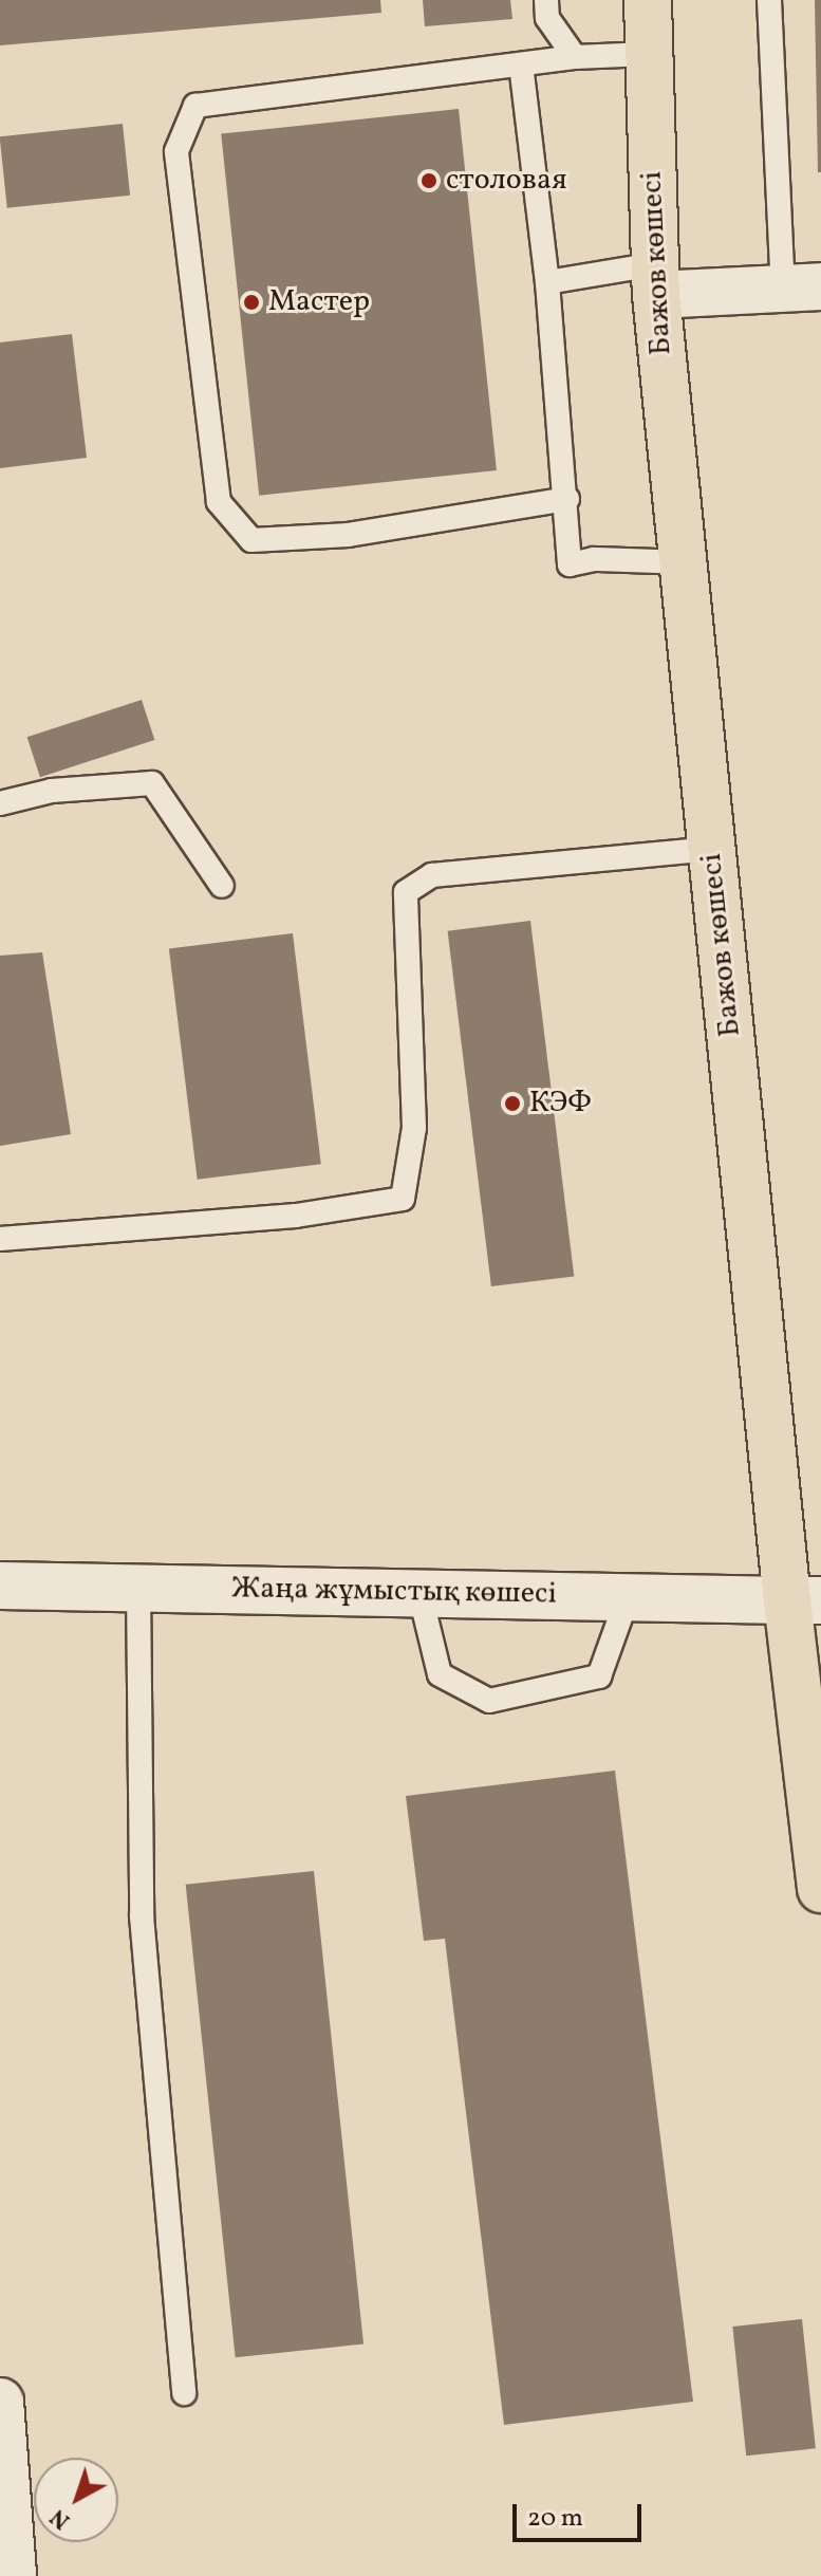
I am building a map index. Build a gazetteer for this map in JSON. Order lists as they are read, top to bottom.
{
  "streets": {
    "main road": ["Бажов көшесі"],
    "street": ["Жаңа жұмыстық көшесі"]
  },
  "crossings": [
    ["Бажов көшесі", "Жаңа жұмыстық көшесі"]
  ],
  "places": ["столовая", "Мастер", "КЭФ"],
  "scale_bar": "20 m",
  "north": "bottom left"
}
